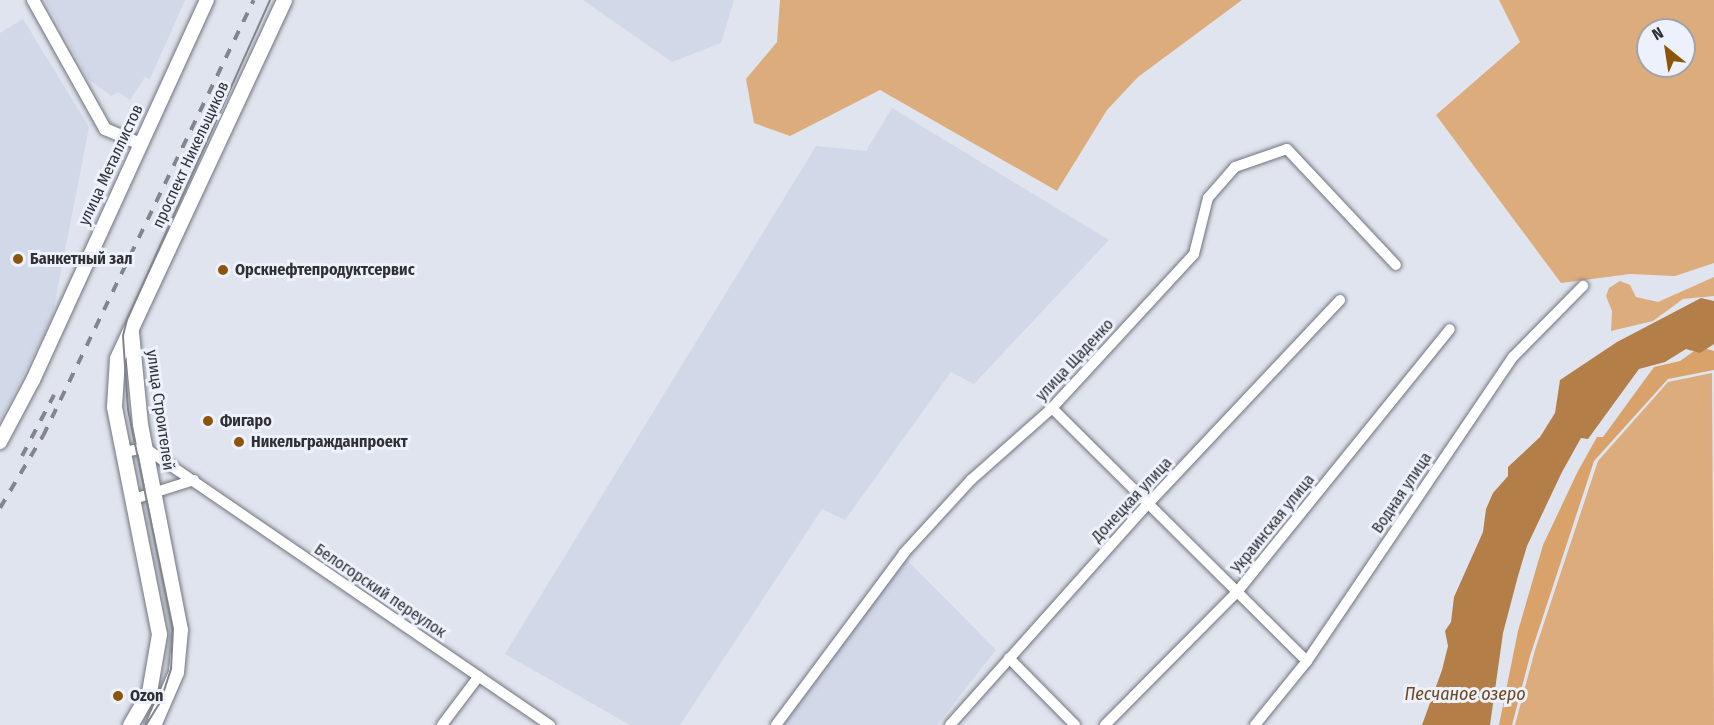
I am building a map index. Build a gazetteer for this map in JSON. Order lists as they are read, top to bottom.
{
  "streets": {
    "main road": ["проспект Никельщиков", "улица Металлистов", "улица Строителей"],
    "street": [
      "улица Щаденко",
      "Водная улица",
      "Донецкая улица",
      "Украинская улица",
      "Белогорский переулок"
    ]
  },
  "crossings": [
    ["проспект Никельщиков", "улица Строителей"],
    ["улица Строителей", "Белогорский переулок"]
  ],
  "water": ["Песчаное озеро"],
  "places": [
    "Банкетный зал",
    "Орскнефтепродуктсервис",
    "Фигаро",
    "Никельгражданпроект",
    "Ozon"
  ],
  "north": "top left"
}
